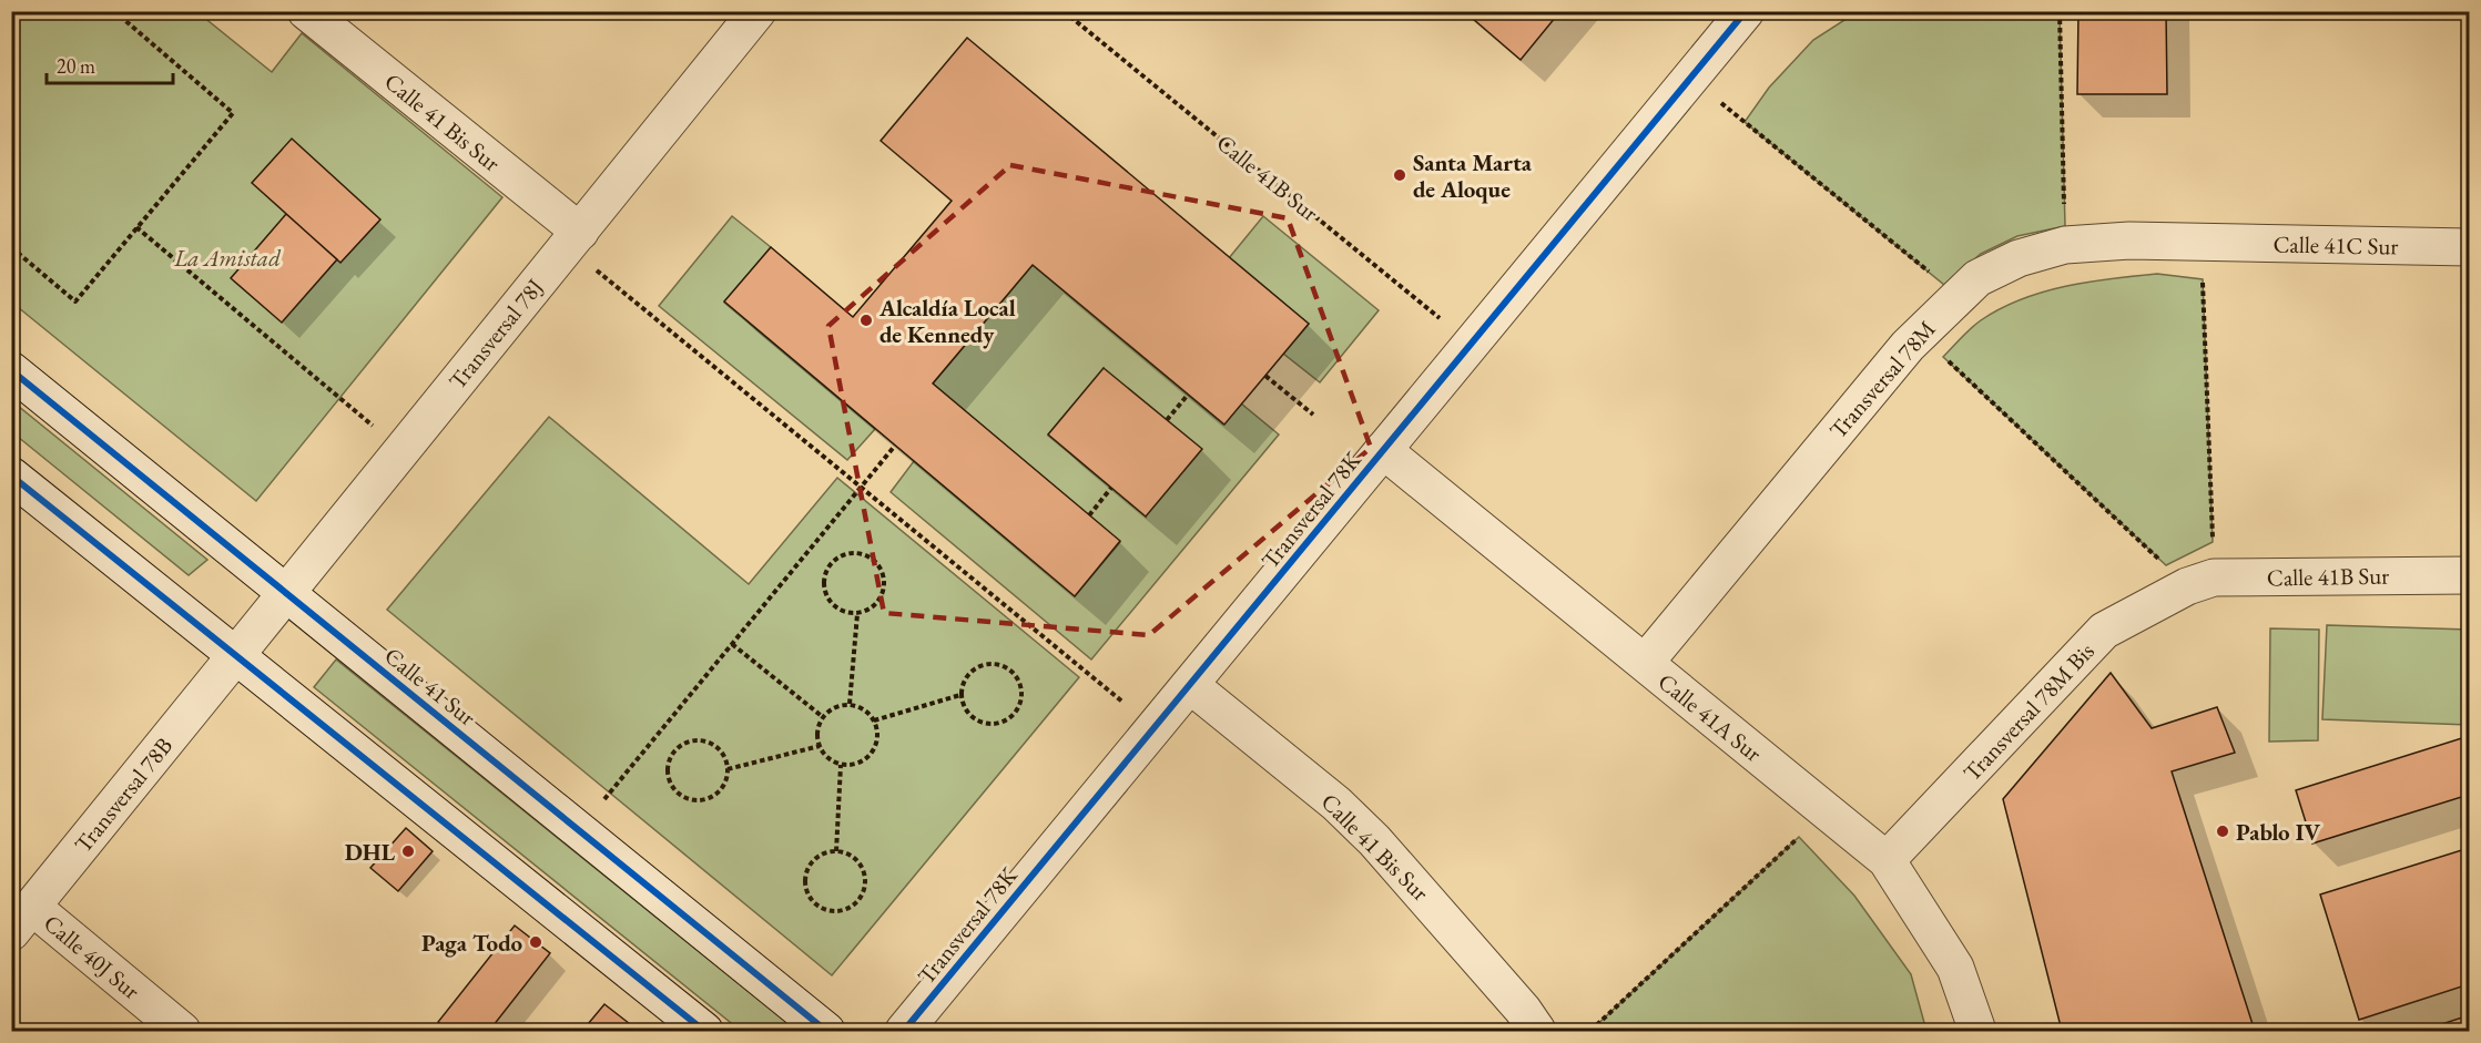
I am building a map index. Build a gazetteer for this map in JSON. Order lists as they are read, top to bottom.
{
  "streets": {
    "street": [
      "Calle 41 Bis Sur",
      "Calle 41B Sur",
      "Calle 41C Sur",
      "Transversal 78J",
      "Transversal 78M",
      "Transversal 78K",
      "Calle 41 Sur",
      "Transversal 78M Bis",
      "Calle 41A Sur",
      "Transversal 78B",
      "Calle 40J Sur"
    ]
  },
  "crossings": [
    ["Calle 41 Bis Sur", "Transversal 78J"],
    ["Calle 41 Bis Sur", "Transversal 78K"],
    ["Calle 41B Sur", "Transversal 78K"],
    ["Calle 41B Sur", "Transversal 78M Bis"],
    ["Calle 41C Sur", "Transversal 78M"],
    ["Transversal 78J", "Calle 41 Sur"],
    ["Transversal 78J", "Transversal 78B"],
    ["Transversal 78M", "Calle 41A Sur"],
    ["Transversal 78K", "Calle 41A Sur"],
    ["Transversal 78M Bis", "Calle 41A Sur"],
    ["Transversal 78B", "Calle 40J Sur"]
  ],
  "parks": ["La Amistad"],
  "places": [
    "Santa Marta de Aloque",
    "Alcaldía Local de Kennedy",
    "Pablo IV",
    "DHL",
    "Paga Todo"
  ],
  "scale_bar": "20 m"
}
